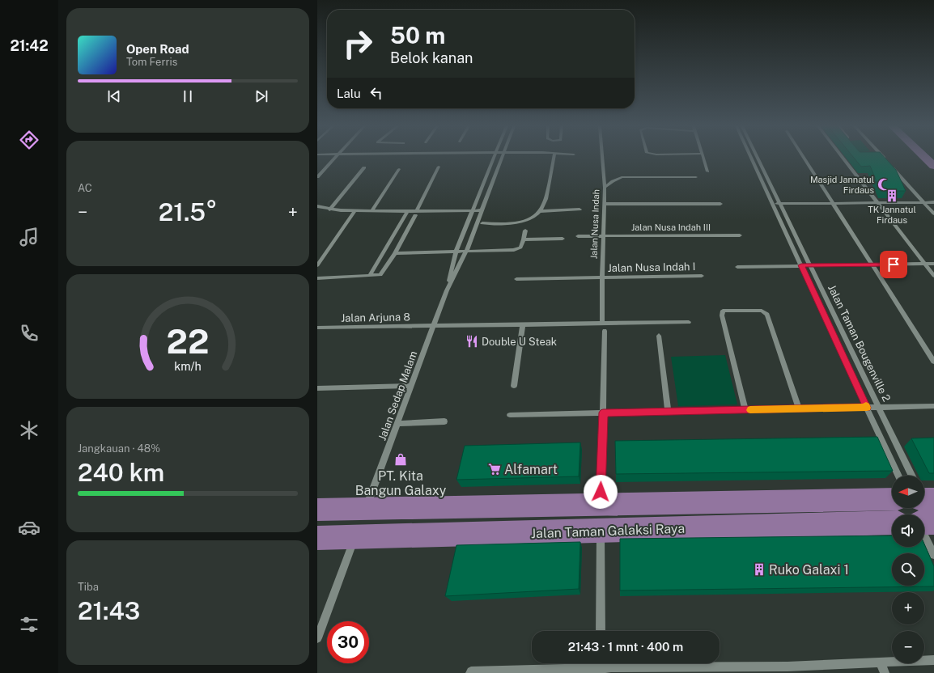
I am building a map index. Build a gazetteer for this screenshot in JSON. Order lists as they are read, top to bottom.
{
  "streets": {
    "main road": ["Jalan Taman Galaksi Raya"],
    "street": [
      "Jalan Nusa Indah",
      "Jalan Nusa Indah III",
      "Jalan Nusa Indah I",
      "Jalan Arjuna 8",
      "Jalan Taman Bougenville 2",
      "Jalan Sedap Malam"
    ]
  },
  "crossings": [
    ["Jalan Nusa Indah", "Jalan Nusa Indah III"],
    ["Jalan Nusa Indah", "Jalan Nusa Indah I"],
    ["Jalan Nusa Indah", "Jalan Arjuna 8"],
    ["Jalan Arjuna 8", "Jalan Sedap Malam"]
  ],
  "places": {
    "mosque": ["Masjid Jannatul Firdaus"],
    "building": ["TK Jannatul Firdaus", "Ruko Galaxi 1"],
    "restaurant": ["Double U Steak"],
    "shop": ["PT. Kita Bangun Galaxy"],
    "supermarket": ["Alfamart"]
  },
  "north": "left",
  "page": {
    "tabs": "21:42",
    "turn": ["50 m", "Belok kanan"],
    "song": ["Open Road", "Tom Ferris"],
    "then": "Lalu",
    "tile": [
      "AC",
      ["Jangkauan · 48%", "240 km"],
      ["Tiba", "21:43"]
    ],
    "heat": ["−", "21.5°", "+"],
    "map_buttons": ["+", "−"],
    "limit": "30",
    "trip": "21:43 · 1 mnt · 400 m",
    "gauge": ["22", "km/h"]
  }
}
